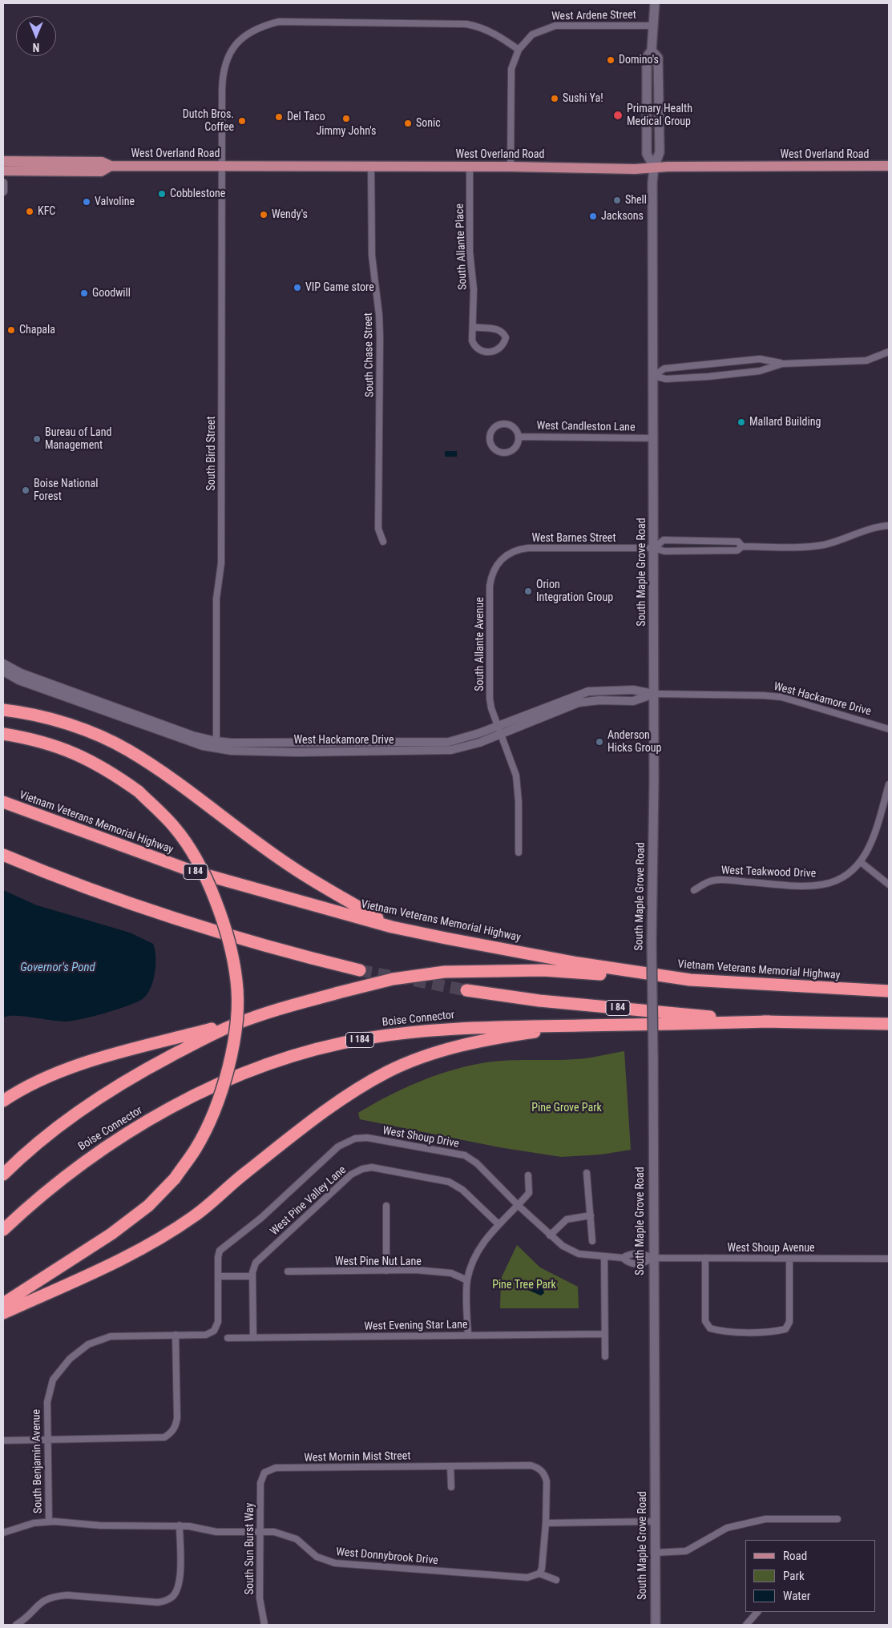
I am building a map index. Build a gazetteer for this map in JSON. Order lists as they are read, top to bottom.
{
  "streets": {
    "highway": [
      "Vietnam Veterans Memorial Highway",
      "I 84",
      "Boise Connector",
      "I 184"
    ],
    "main road": ["West Overland Road", "South Maple Grove Road"],
    "street": [
      "West Ardene Street",
      "South Allante Place",
      "South Chase Street",
      "West Candleston Lane",
      "South Bird Street",
      "West Barnes Street",
      "South Allante Avenue",
      "West Hackamore Drive",
      "West Teakwood Drive",
      "West Shoup Drive",
      "West Pine Valley Lane",
      "West Shoup Avenue",
      "West Pine Nut Lane",
      "West Evening Star Lane",
      "West Mornin Mist Street",
      "South Benjamin Avenue",
      "South Sun Burst Way",
      "West Donnybrook Drive"
    ]
  },
  "crossings": [
    ["West Ardene Street", "South Bird Street"],
    ["West Ardene Street", "South Maple Grove Road"],
    ["West Overland Road", "South Allante Place"],
    ["West Overland Road", "South Chase Street"],
    ["West Overland Road", "South Bird Street"],
    ["West Overland Road", "South Maple Grove Road"],
    ["West Candleston Lane", "South Maple Grove Road"],
    ["South Bird Street", "West Hackamore Drive"],
    ["West Barnes Street", "South Maple Grove Road"],
    ["West Barnes Street", "South Allante Avenue"],
    ["South Maple Grove Road", "West Hackamore Drive"],
    ["South Maple Grove Road", "West Shoup Avenue"],
    ["South Allante Avenue", "West Hackamore Drive"],
    ["I 84", "Boise Connector"],
    ["West Shoup Drive", "West Shoup Avenue"],
    ["West Shoup Drive", "South Benjamin Avenue"],
    ["West Mornin Mist Street", "South Sun Burst Way"],
    ["South Benjamin Avenue", "West Donnybrook Drive"],
    ["South Sun Burst Way", "West Donnybrook Drive"]
  ],
  "water": ["Governor's Pond"],
  "parks": ["Pine Grove Park", "Pine Tree Park"],
  "places": [
    "Domino's",
    "Sushi Ya!",
    "Primary Health Medical Group",
    "Del Taco",
    "Jimmy John's",
    "Dutch Bros. Coffee",
    "Sonic",
    "Cobblestone",
    "Shell",
    "Valvoline",
    "KFC",
    "Wendy's",
    "Jacksons",
    "VIP Game store",
    "Goodwill",
    "Chapala",
    "Mallard Building",
    "Bureau of Land Management",
    "Boise National Forest",
    "Orion Integration Group",
    "Anderson Hicks Group"
  ],
  "legend": ["Road", "Park", "Water"],
  "north": "bottom"
}
